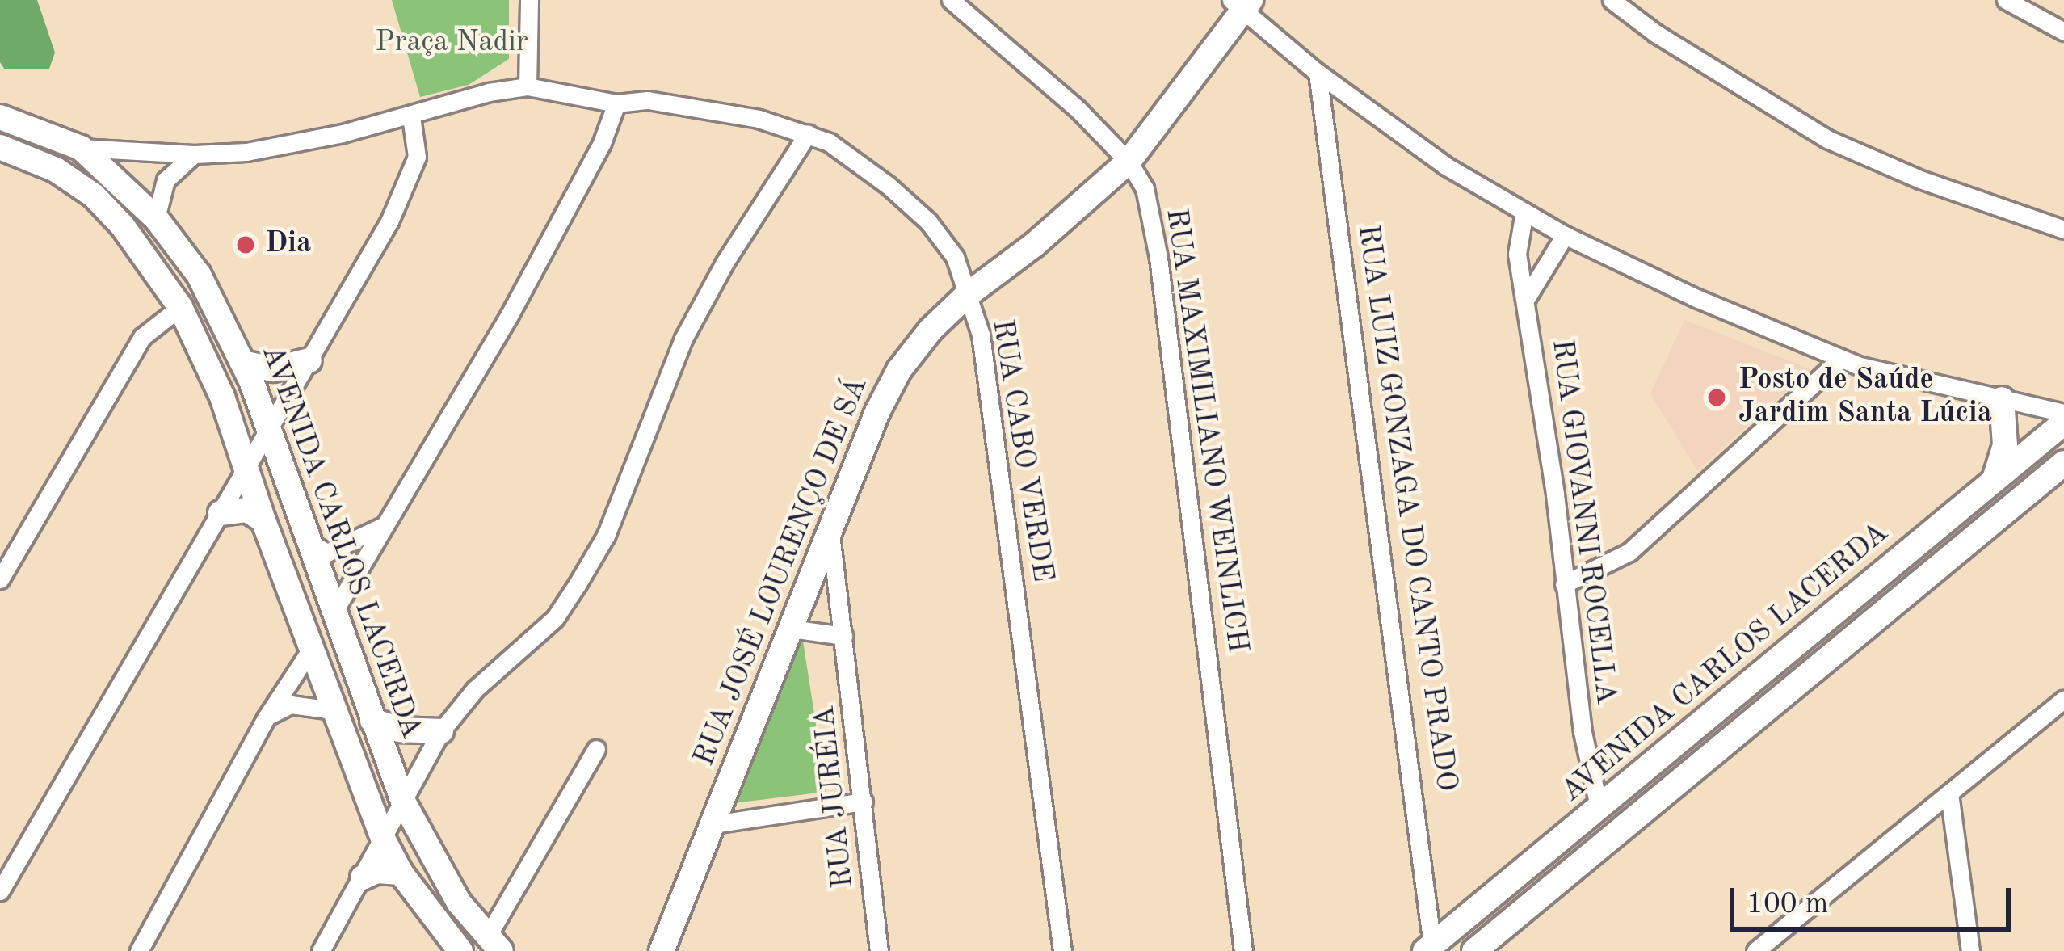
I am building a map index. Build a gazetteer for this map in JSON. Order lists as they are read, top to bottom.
{
  "streets": {
    "main road": ["AVENIDA CARLOS LACERDA", "RUA JOSÉ LOURENÇO DE SÁ"],
    "street": [
      "RUA MAXIMILIANO WEINLICH",
      "RUA CABO VERDE",
      "RUA LUIZ GONZAGA DO CANTO PRADO",
      "RUA GIOVANNI ROCELLA",
      "RUA JURÉIA"
    ]
  },
  "crossings": [
    ["RUA MAXIMILIANO WEINLICH", "RUA JOSÉ LOURENÇO DE SÁ"],
    ["RUA CABO VERDE", "AVENIDA CARLOS LACERDA"],
    ["RUA CABO VERDE", "RUA JOSÉ LOURENÇO DE SÁ"],
    ["RUA LUIZ GONZAGA DO CANTO PRADO", "AVENIDA CARLOS LACERDA"],
    ["RUA GIOVANNI ROCELLA", "AVENIDA CARLOS LACERDA"],
    ["RUA JOSÉ LOURENÇO DE SÁ", "RUA JURÉIA"]
  ],
  "parks": ["Praça Nadir"],
  "places": ["Dia", "Posto de Saúde Jardim Santa Lúcia"],
  "scale_bar": "100 m"
}
